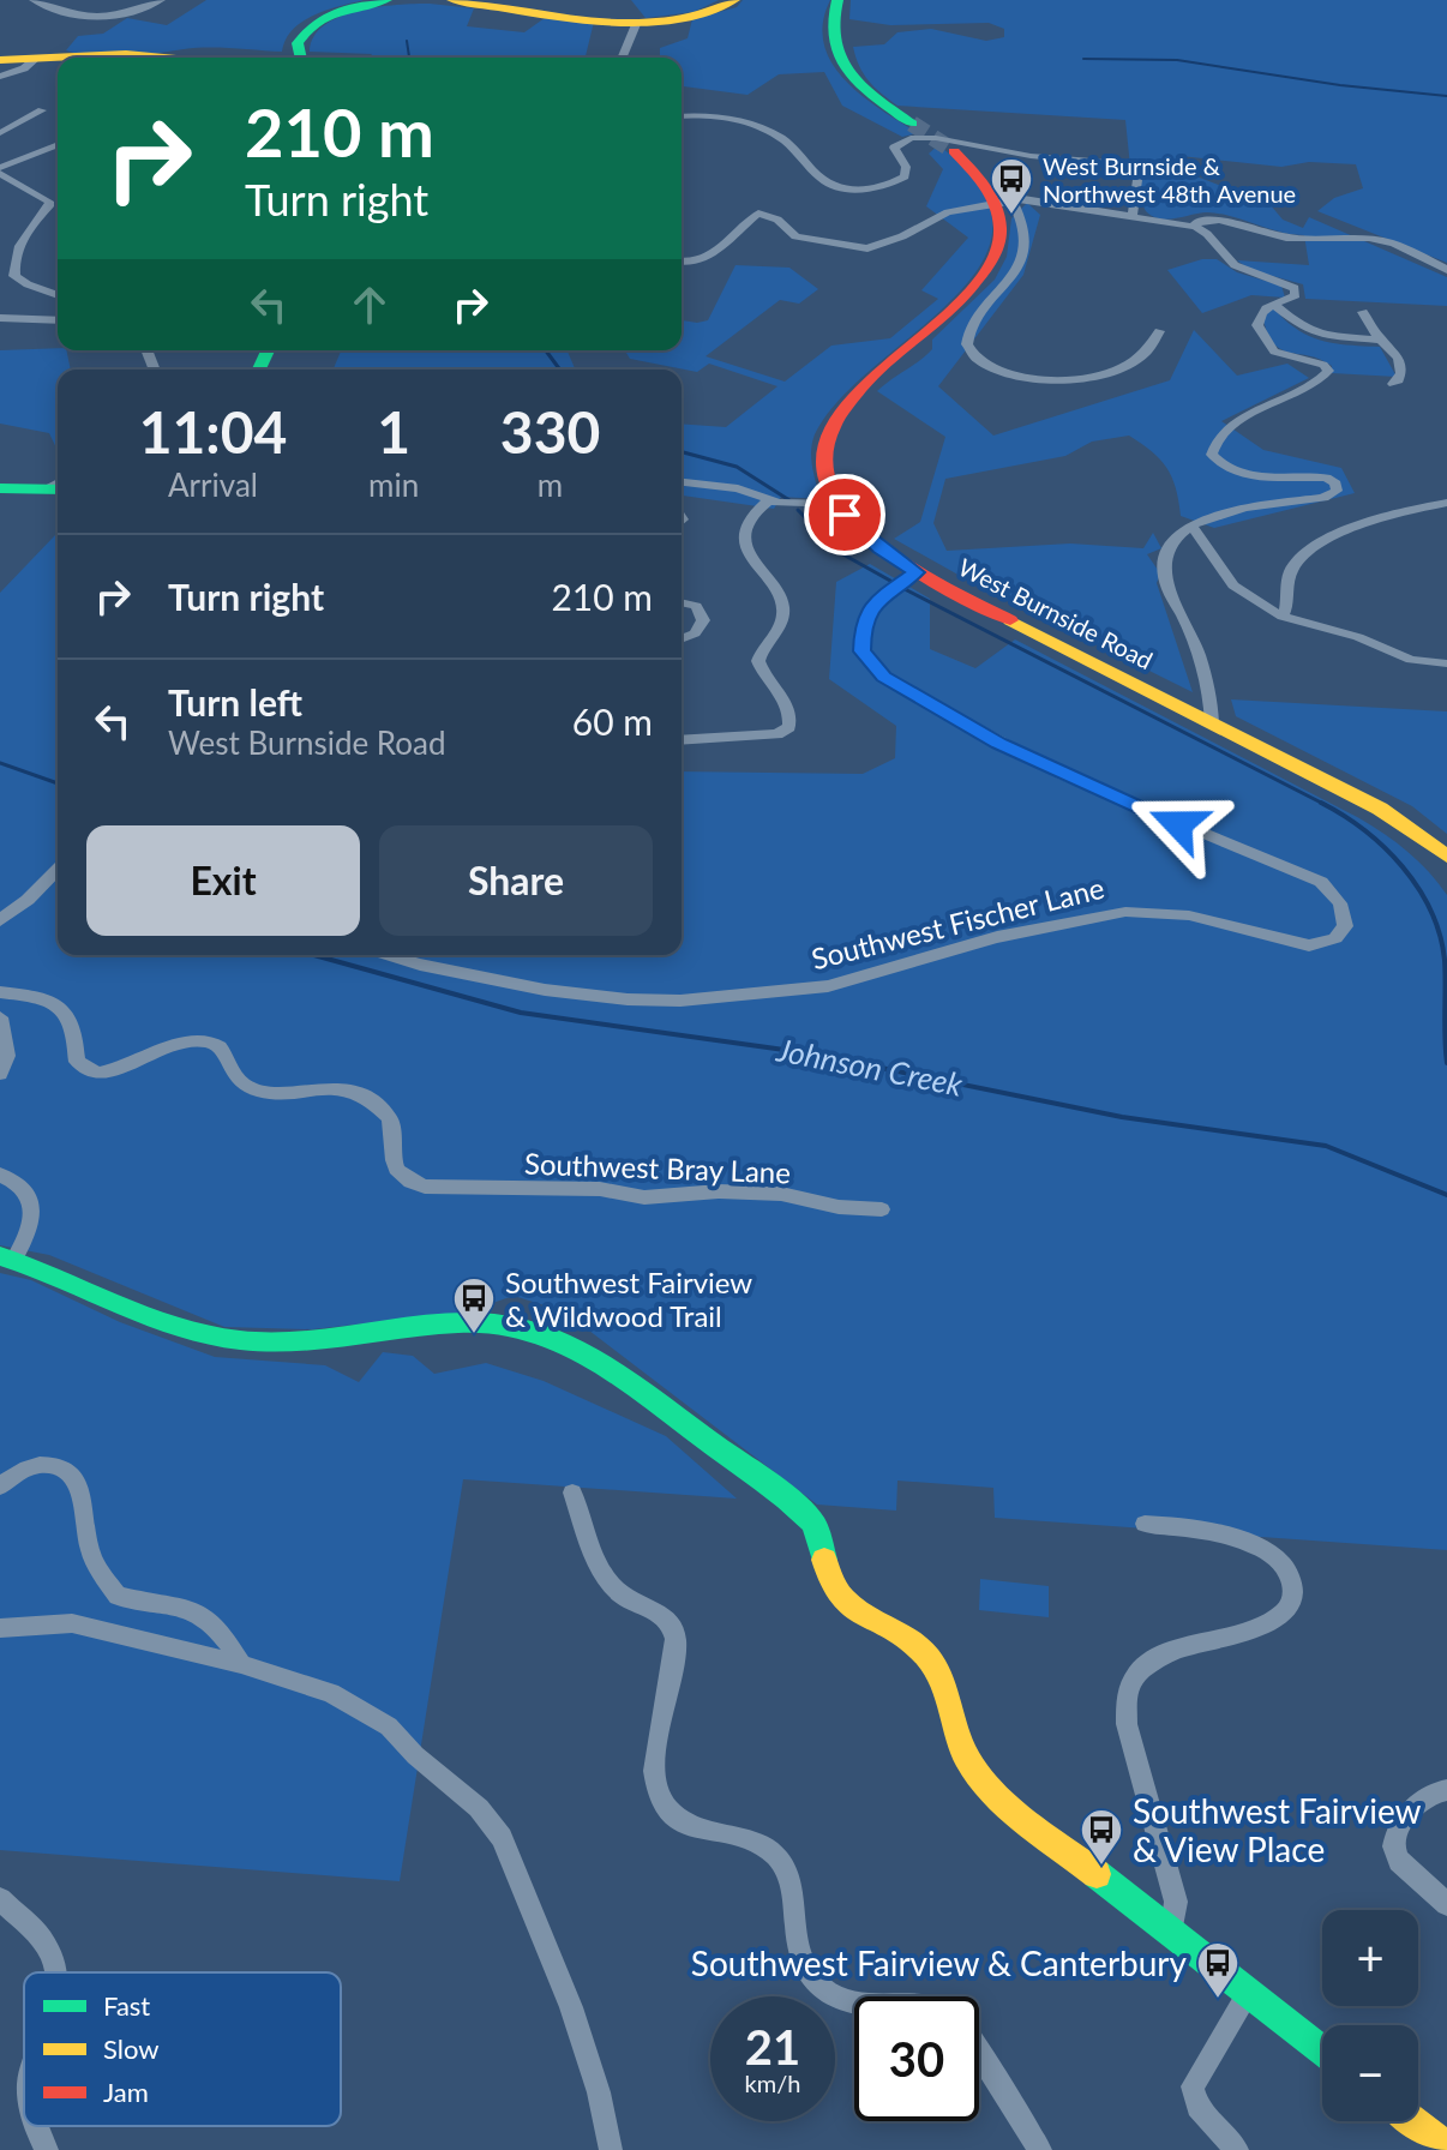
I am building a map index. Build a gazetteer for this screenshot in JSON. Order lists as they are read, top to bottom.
{
  "streets": {
    "main road": ["West Burnside Road"],
    "street": ["Southwest Fischer Lane", "Southwest Bray Lane"]
  },
  "crossings": [
    ["West Burnside Road", "Southwest Fischer Lane"]
  ],
  "water": ["Johnson Creek"],
  "places": {
    "bus stop": [
      "West Burnside & Northwest 48th Avenue",
      "Southwest Fairview & Wildwood Trail",
      "Southwest Fairview & View Place",
      "Southwest Fairview & Canterbury"
    ]
  },
  "legend": ["Fast", "Slow", "Jam"],
  "page": {
    "turn": ["210 m", "Turn right"],
    "eta": [
      "11:04",
      "Arrival",
      "1",
      "min",
      "330",
      "m"
    ],
    "list": [
      {
        "name": "Turn right",
        "value": "210 m"
      },
      {
        "name": "Turn left",
        "note": "West Burnside Road",
        "value": "60 m"
      }
    ],
    "buttons": ["Exit", "Share"],
    "map_buttons": ["+", "−"],
    "speed": "21 km/h",
    "limit": "30"
  }
}
